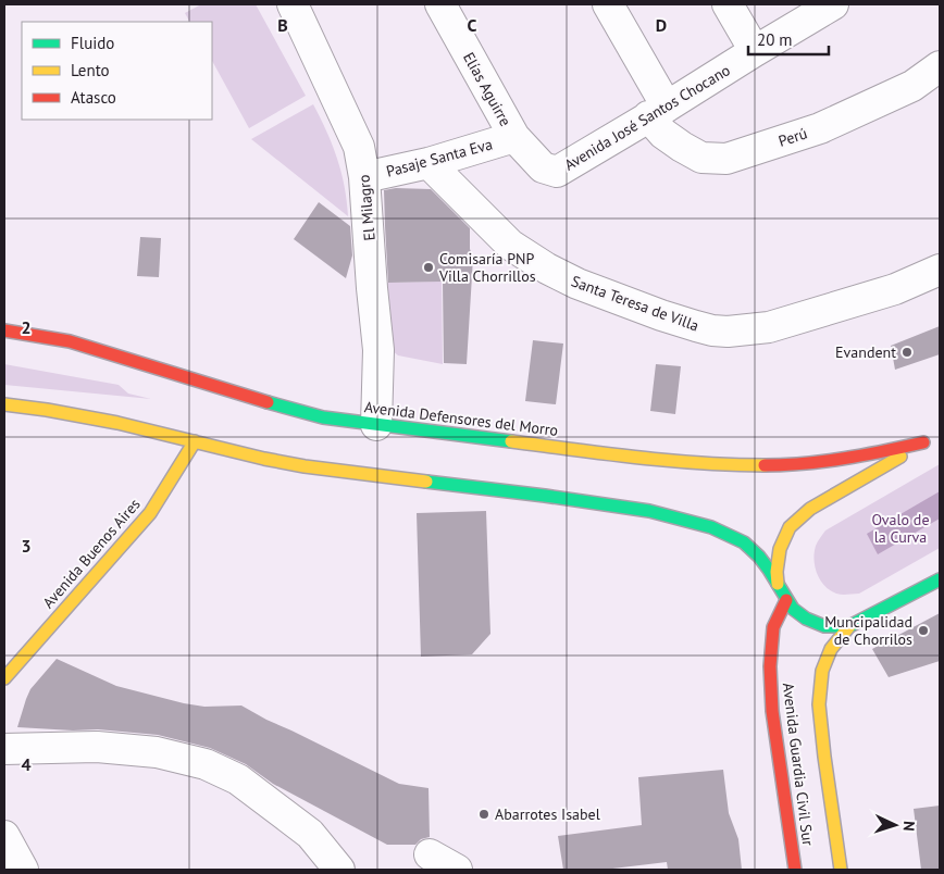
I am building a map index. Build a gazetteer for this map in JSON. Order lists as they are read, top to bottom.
{
  "streets": {
    "main road": ["Avenida Defensores del Morro", "Avenida Buenos Aires", "Avenida Guardia Civil Sur"],
    "street": [
      "Elías Aguirre",
      "Avenida José Santos Chocano",
      "Perú",
      "Pasaje Santa Eva",
      "El Milagro",
      "Santa Teresa de Villa"
    ]
  },
  "crossings": [
    ["Elías Aguirre", "Avenida José Santos Chocano"],
    ["Elías Aguirre", "Pasaje Santa Eva"],
    ["Avenida José Santos Chocano", "Perú"],
    ["Pasaje Santa Eva", "El Milagro"],
    ["Pasaje Santa Eva", "Santa Teresa de Villa"],
    ["El Milagro", "Avenida Defensores del Morro"]
  ],
  "parks": ["Ovalo de la Curva"],
  "places": [
    "Comisaría PNP Villa Chorrillos",
    "Evandent",
    "Muncipalidad de Chorrilos",
    "Abarrotes Isabel"
  ],
  "legend": ["Fluido", "Lento", "Atasco"],
  "scale_bar": "20 m",
  "north": "right",
  "grid": {
    "columns": ["B", "C", "D"],
    "rows": ["2", "3", "4"]
  }
}
